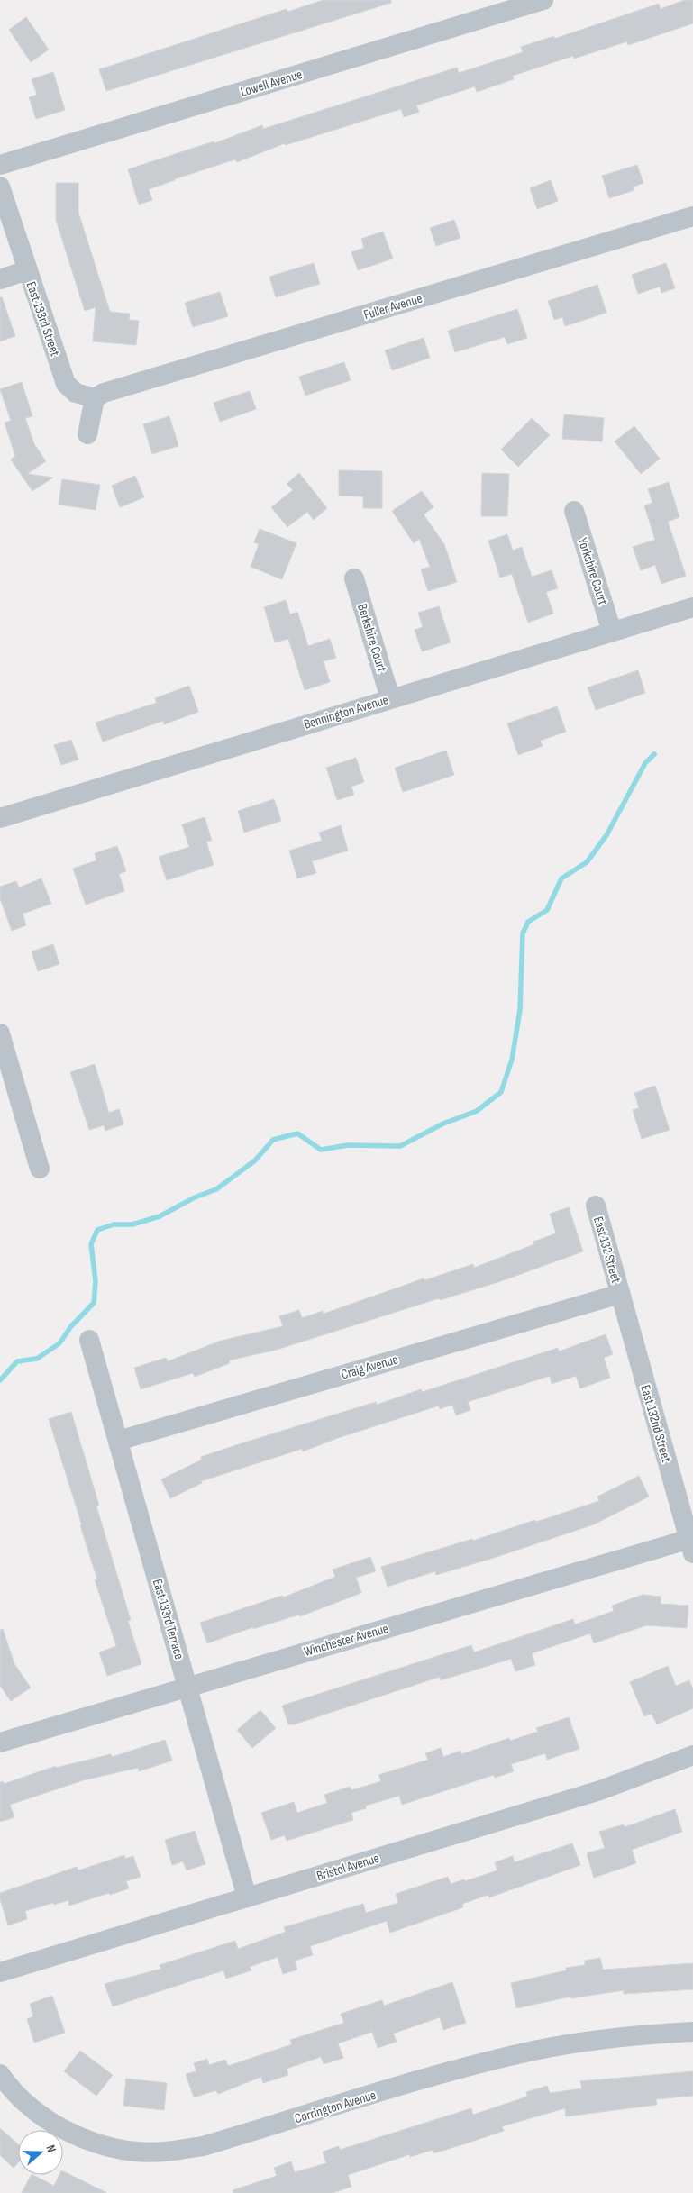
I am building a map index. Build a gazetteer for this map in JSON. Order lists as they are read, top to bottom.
{
  "streets": {
    "street": [
      "Lowell Avenue",
      "Fuller Avenue",
      "East 133rd Street",
      "Yorkshire Court",
      "Berkshire Court",
      "Bennington Avenue",
      "East 132 Street",
      "Craig Avenue",
      "East 132nd Street",
      "East 133rd Terrace",
      "Winchester Avenue",
      "Bristol Avenue",
      "Corrington Avenue"
    ]
  },
  "crossings": [
    ["Fuller Avenue", "East 133rd Street"],
    ["Yorkshire Court", "Bennington Avenue"],
    ["Berkshire Court", "Bennington Avenue"],
    ["East 132 Street", "Craig Avenue"],
    ["East 132 Street", "East 132nd Street"],
    ["Craig Avenue", "East 132nd Street"],
    ["Craig Avenue", "East 133rd Terrace"],
    ["East 132nd Street", "Winchester Avenue"],
    ["East 133rd Terrace", "Winchester Avenue"],
    ["East 133rd Terrace", "Bristol Avenue"]
  ],
  "north": "right"
}
